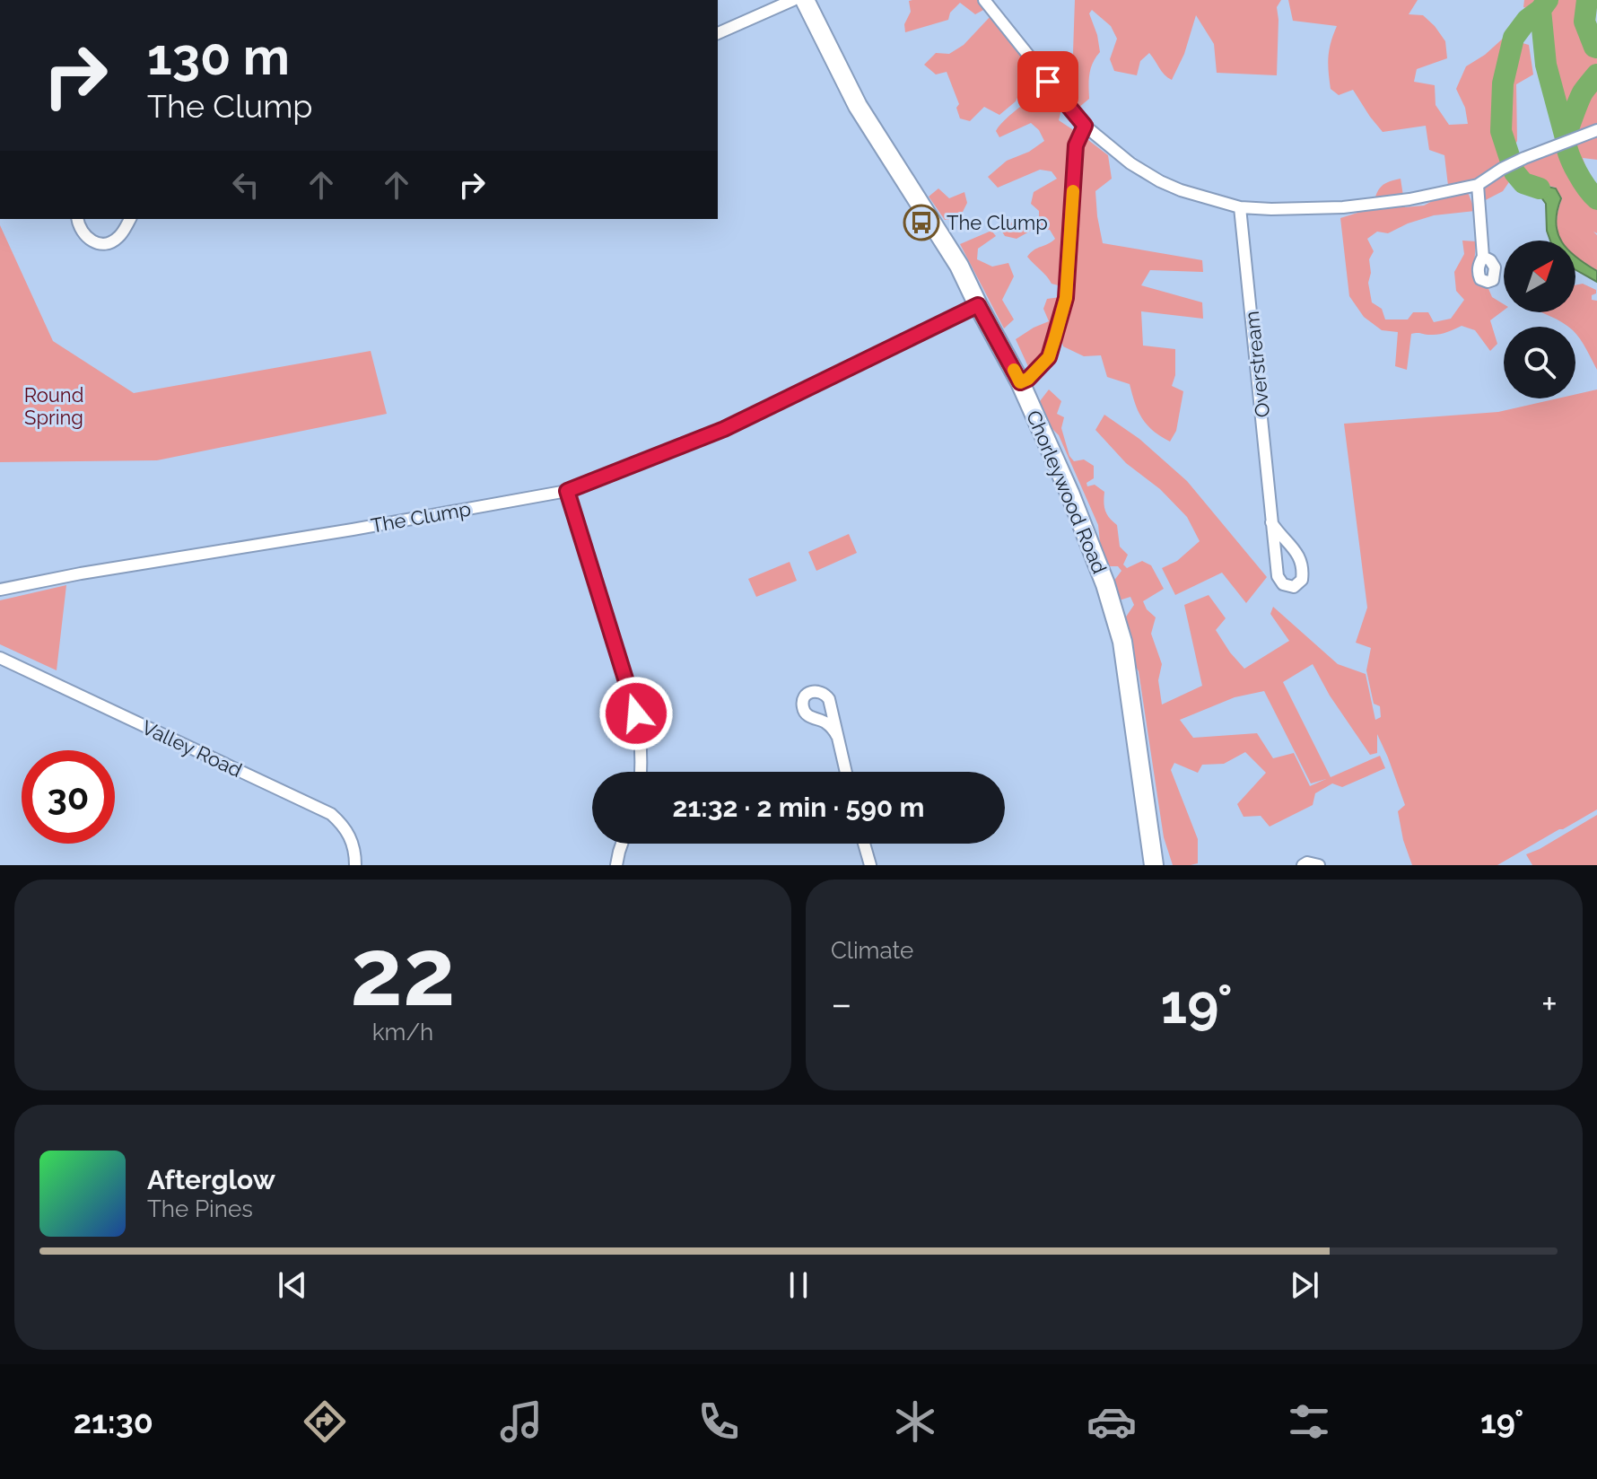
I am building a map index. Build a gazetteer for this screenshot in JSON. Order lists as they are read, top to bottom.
{
  "streets": {
    "main road": ["Chorleywood Road"],
    "street": ["Overstream", "The Clump", "Valley Road"]
  },
  "crossings": [
    ["Chorleywood Road", "The Clump"]
  ],
  "parks": ["Round Spring"],
  "places": {
    "bus stop": ["The Clump"]
  },
  "north": "top right",
  "page": {
    "turn": ["130 m", "The Clump"],
    "limit": "30",
    "trip": "21:32 · 2 min · 590 m",
    "tile": [
      ["22", "km/h"],
      "Climate"
    ],
    "heat": ["−", "19°", "+"],
    "song": ["Afterglow", "The Pines"],
    "tabs": ["21:30", "19°"]
  }
}
